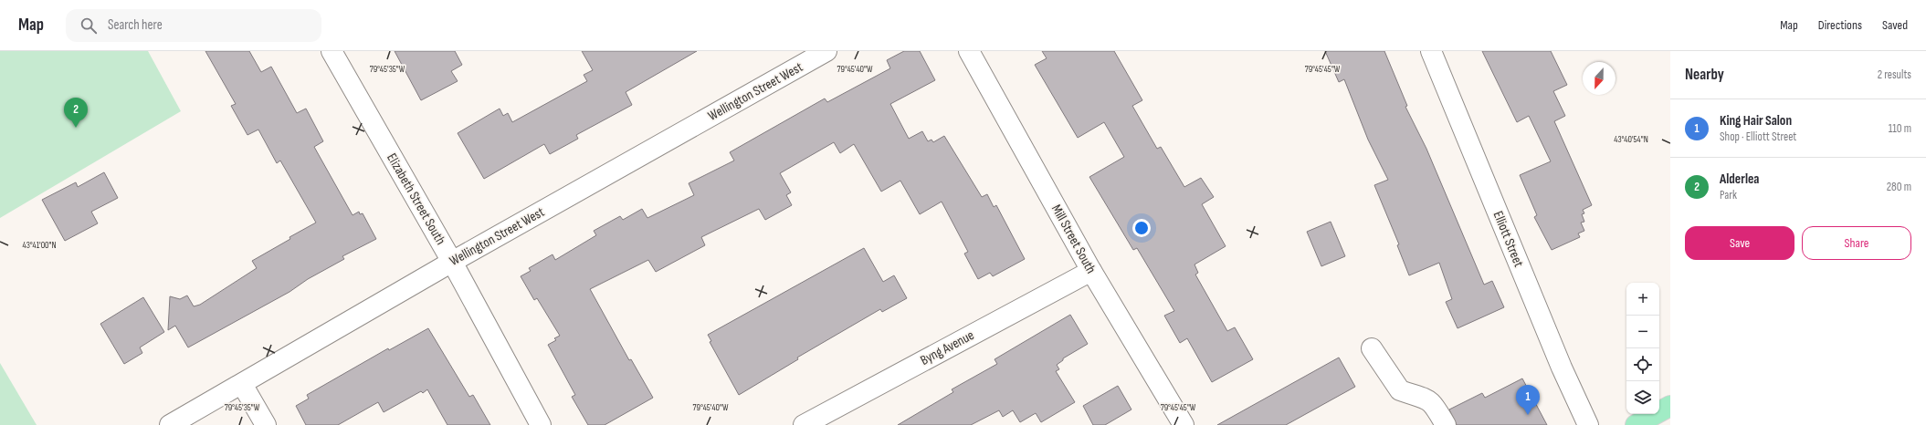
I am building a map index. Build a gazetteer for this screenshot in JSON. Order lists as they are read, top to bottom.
{
  "streets": {
    "street": [
      "Wellington Street West",
      "Elizabeth Street South",
      "Mill Street South",
      "Elliott Street",
      "Byng Avenue"
    ]
  },
  "crossings": [
    ["Wellington Street West", "Elizabeth Street South"],
    ["Mill Street South", "Byng Avenue"]
  ],
  "north": "bottom",
  "page": {
    "header": "Map",
    "search": "Search here",
    "nav": ["Map", "Directions", "Saved"],
    "heading": ["Nearby", "2 results"],
    "pins": ["2", "1"],
    "list": [
      {
        "mark": "1",
        "name": "King Hair Salon",
        "note": "Shop · Elliott Street",
        "value": "110 m"
      },
      {
        "mark": "2",
        "name": "Alderlea",
        "note": "Park",
        "value": "280 m"
      }
    ],
    "buttons": ["Save", "Share"],
    "map_buttons": ["+", "−"]
  },
  "coordinates": [
    "79°45'35\"W",
    "79°45'40\"W",
    "79°45'45\"W",
    "43°40'54\"N",
    "43°41'00\"N"
  ]
}
